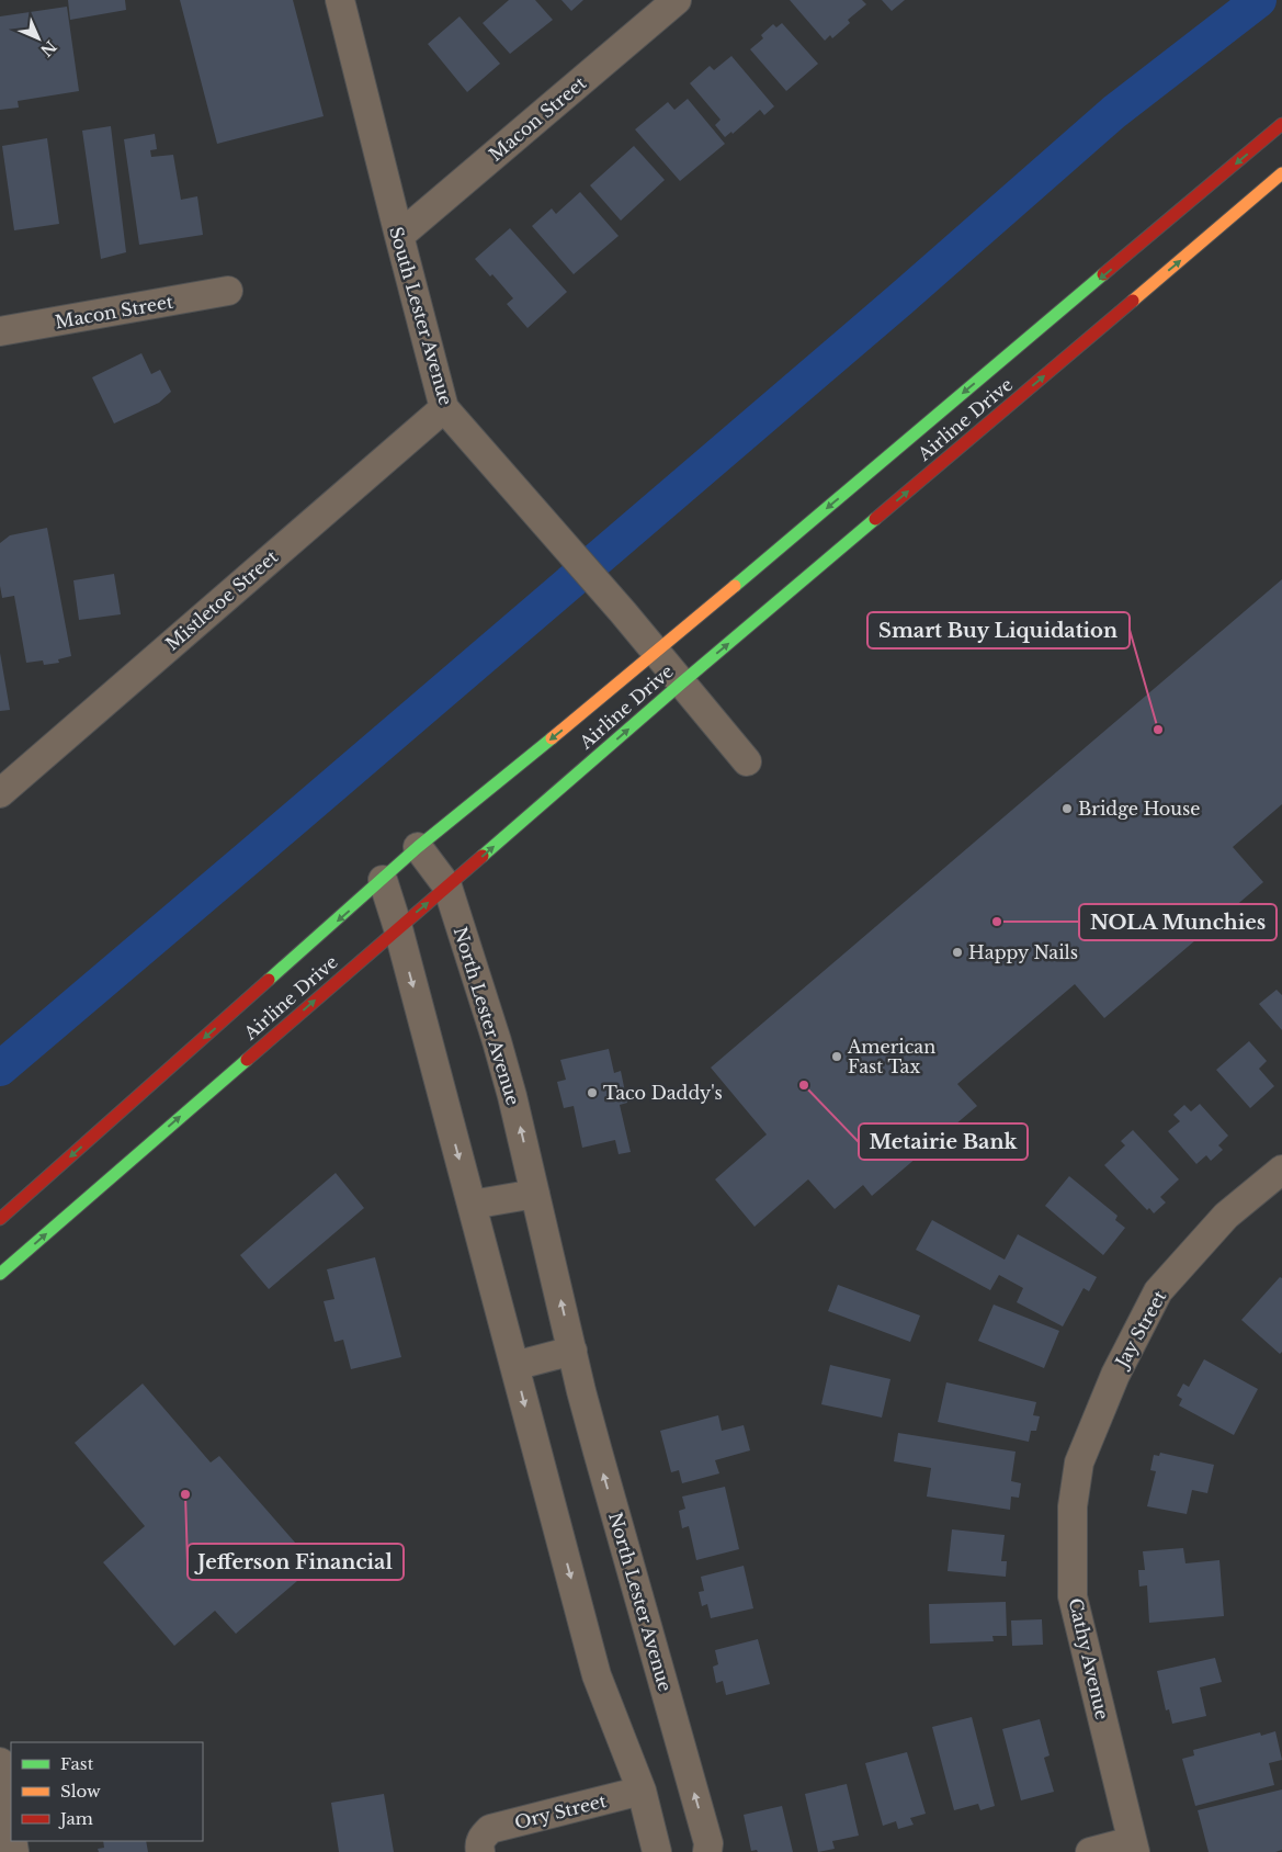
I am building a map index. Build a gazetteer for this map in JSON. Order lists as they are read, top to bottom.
{
  "streets": {
    "highway": ["Airline Drive"],
    "street": [
      "Macon Street",
      "South Lester Avenue",
      "Mistletoe Street",
      "North Lester Avenue",
      "Jay Street",
      "Cathy Avenue",
      "Ory Street"
    ]
  },
  "crossings": [
    ["Macon Street", "South Lester Avenue"],
    ["South Lester Avenue", "Airline Drive"],
    ["South Lester Avenue", "Mistletoe Street"],
    ["Airline Drive", "North Lester Avenue"],
    ["Jay Street", "Cathy Avenue"]
  ],
  "places": [
    "Smart Buy Liquidation",
    "Bridge House",
    "NOLA Munchies",
    "Happy Nails",
    "American Fast Tax",
    "Metairie Bank",
    "Taco Daddy's",
    "Jefferson Financial"
  ],
  "legend": ["Fast", "Slow", "Jam"],
  "north": "bottom right"
}
